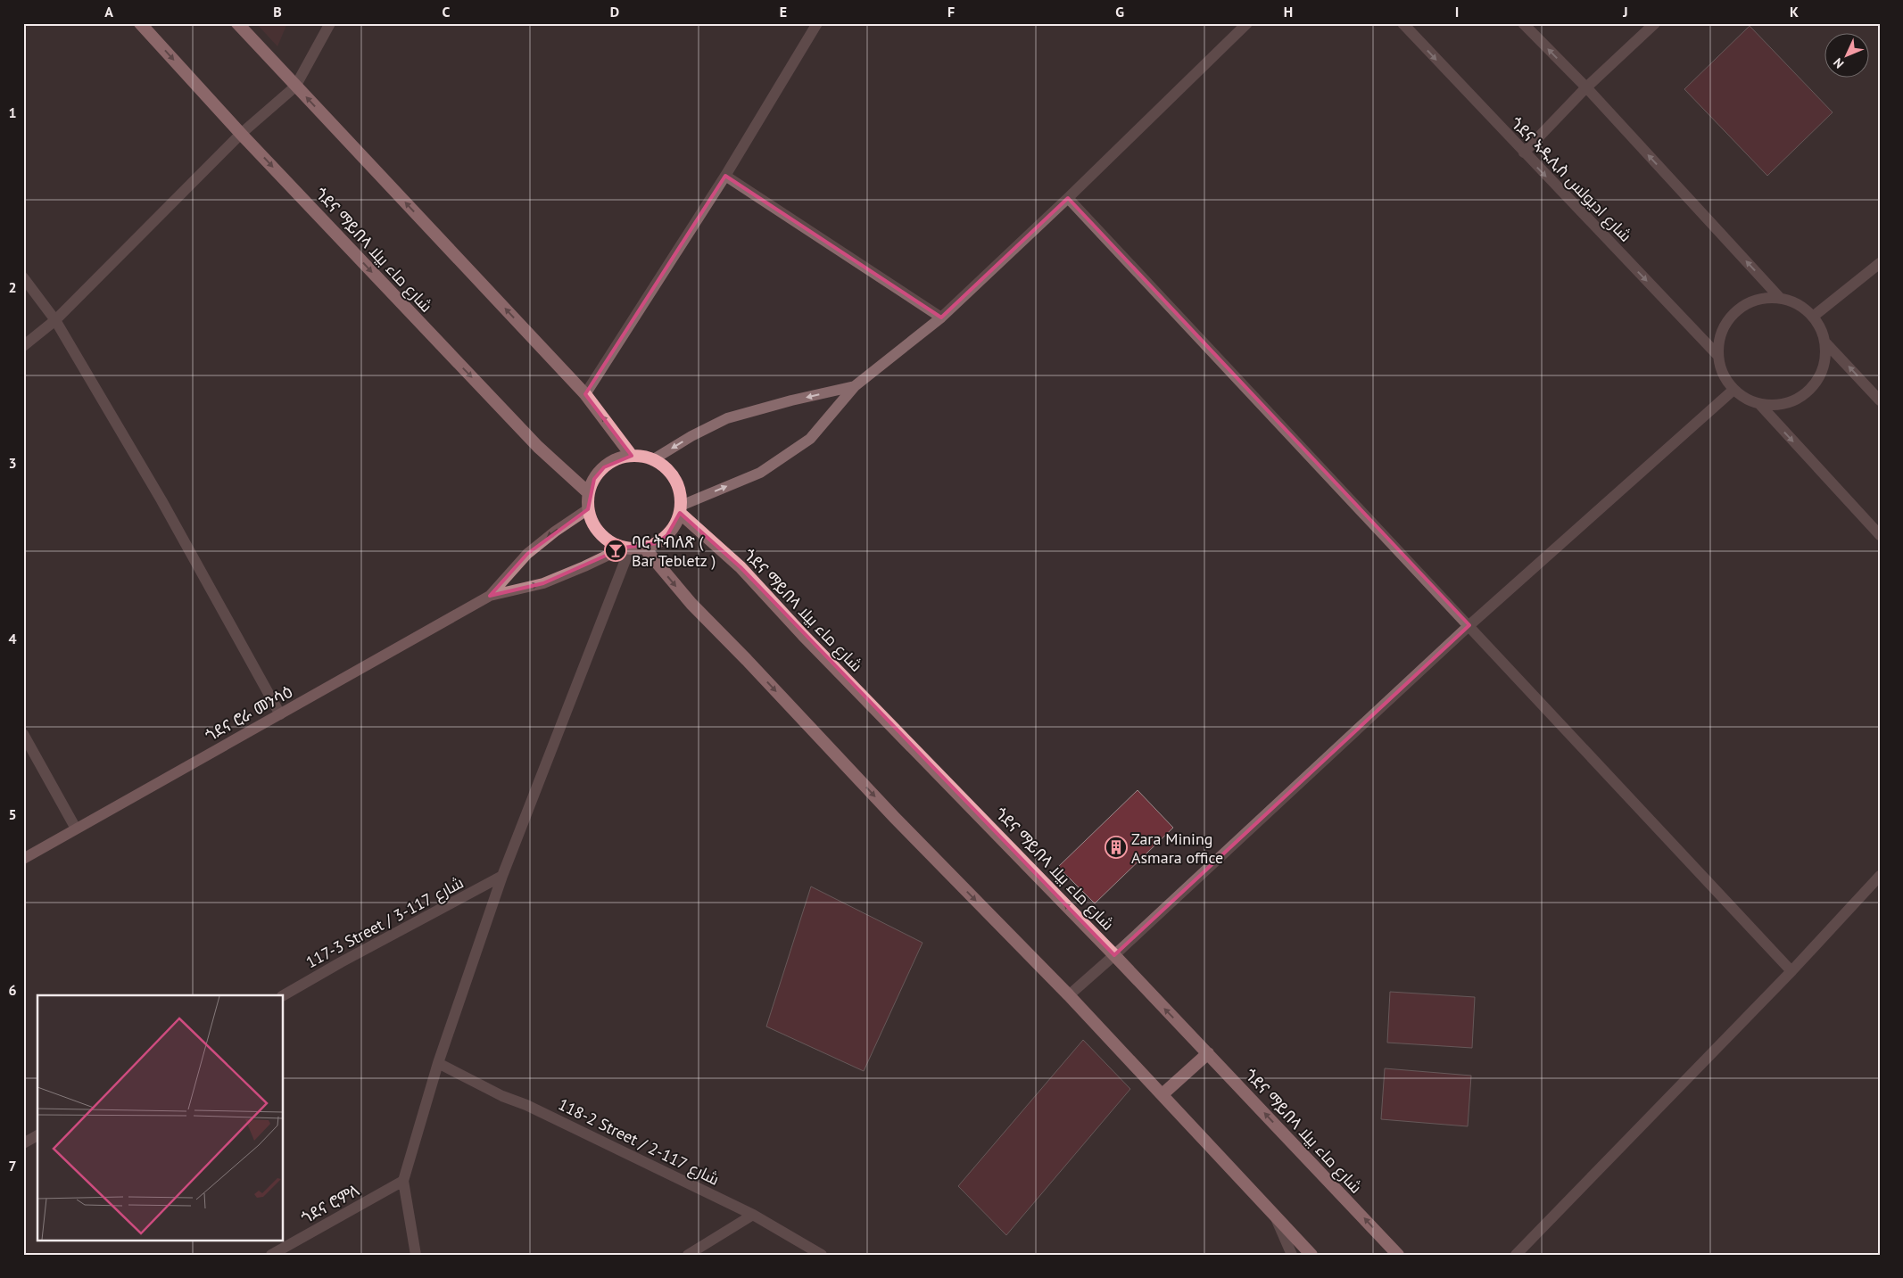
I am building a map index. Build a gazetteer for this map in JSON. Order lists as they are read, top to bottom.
{
  "streets": {
    "highway": ["ጎደና ማይበላ شارع ماء بيلا"],
    "main road": ["ጎደና ሮራ መንሳዕ"],
    "street": [
      "ጎደና ኣዱሊስ شارع اديولس",
      "117-3 Street / شارع 117-3",
      "118-2 Street / شارع 117-2",
      "ጎደና ሮምለ"
    ]
  },
  "crossings": [
    ["ጎደና ማይበላ شارع ماء بيلا", "ጎደና ሮራ መንሳዕ"]
  ],
  "places": {
    "bar": ["ባር ትብለጽ ( Bar Tebletz )"],
    "building": ["Zara Mining Asmara office"]
  },
  "north": "bottom left",
  "grid": {
    "columns": [
      "A",
      "B",
      "C",
      "D",
      "E",
      "F",
      "G",
      "H",
      "I",
      "J",
      "K"
    ],
    "rows": [
      "1",
      "2",
      "3",
      "4",
      "5",
      "6",
      "7"
    ]
  }
}
